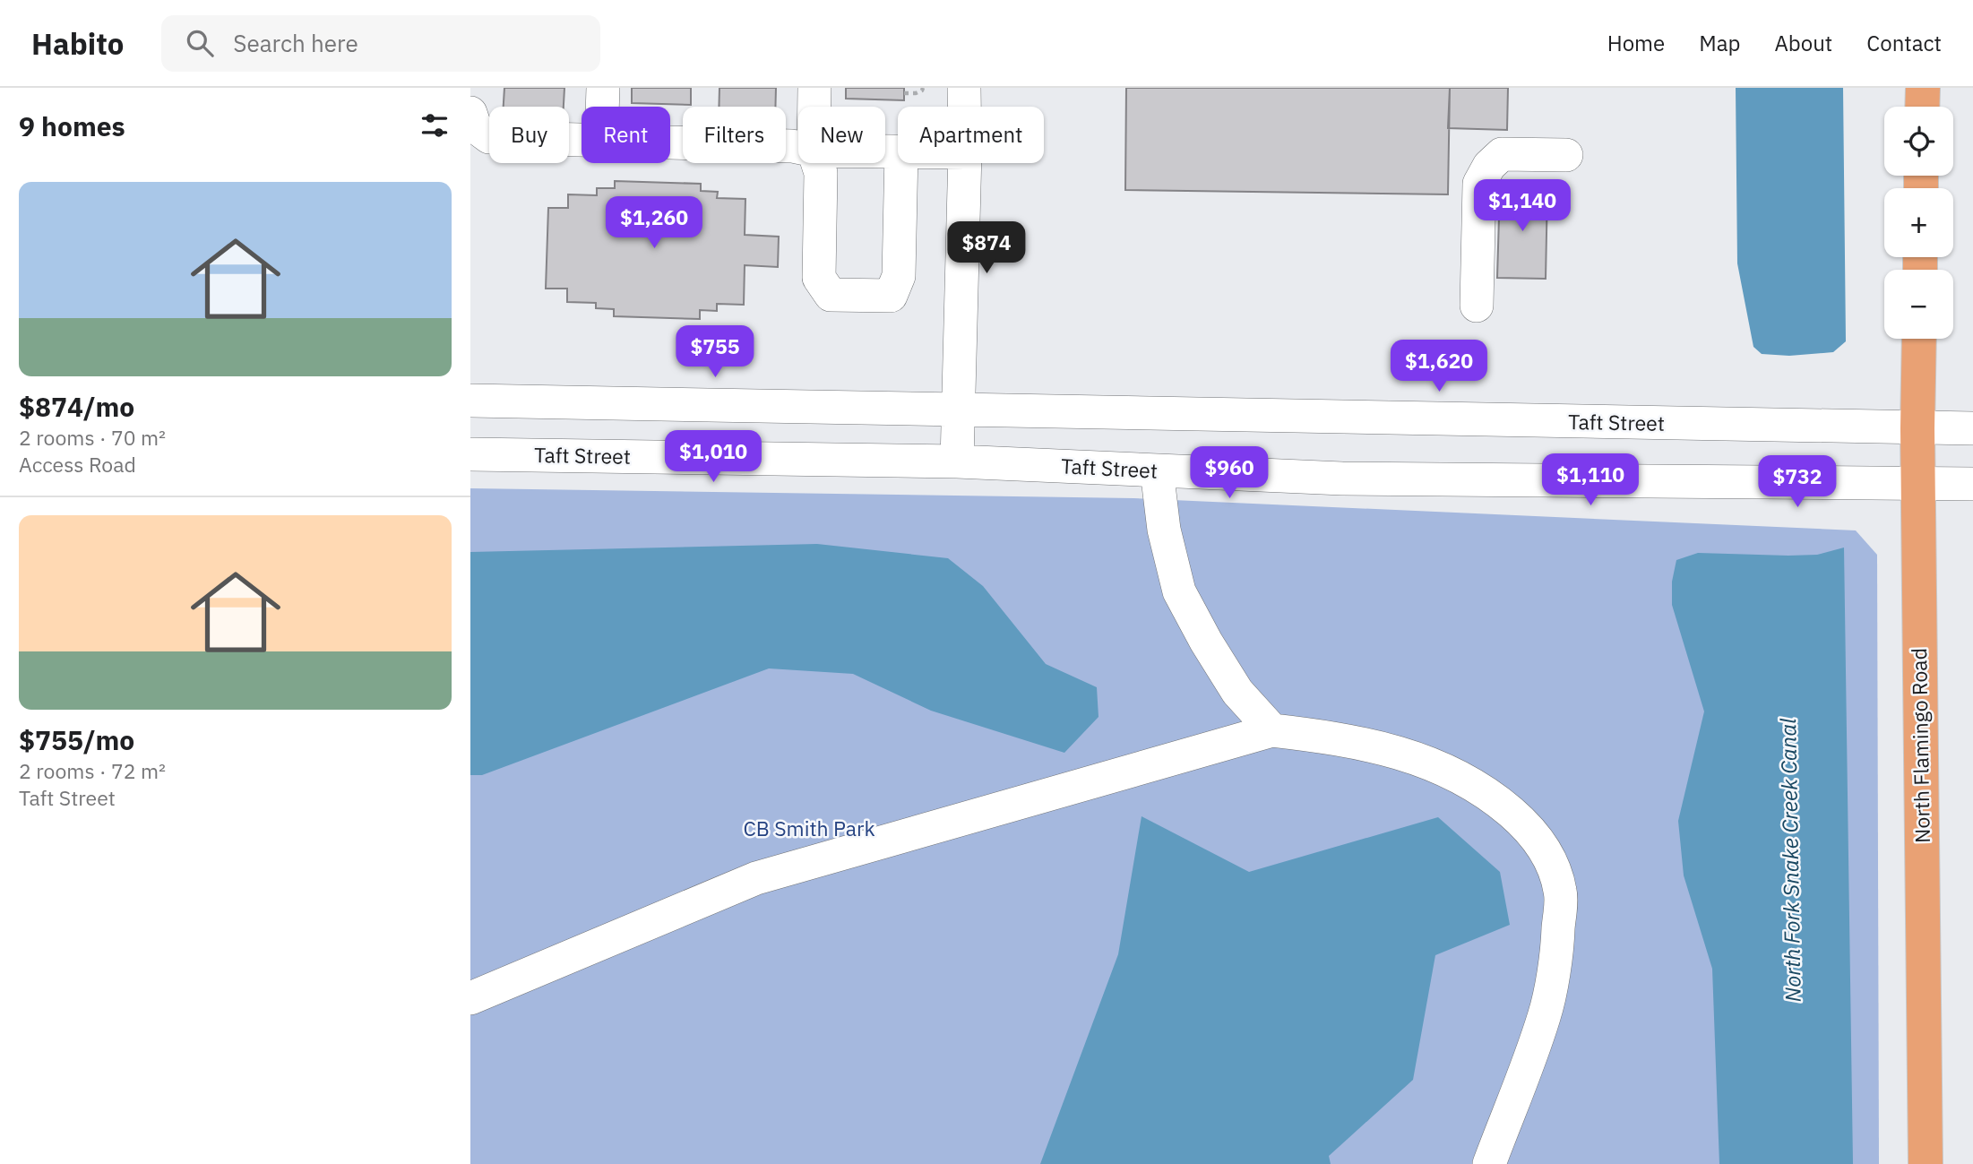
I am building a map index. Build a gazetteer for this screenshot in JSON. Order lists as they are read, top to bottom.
{
  "streets": {
    "highway": ["North Flamingo Road"],
    "street": ["Taft Street"]
  },
  "crossings": [
    ["Taft Street", "North Flamingo Road"]
  ],
  "water": ["North Fork Snake Creek Canal"],
  "parks": ["CB Smith Park"],
  "page": {
    "header": "Habito",
    "search": "Search here",
    "nav": [
      "Home",
      "Map",
      "About",
      "Contact"
    ],
    "heading": "9 homes",
    "map_buttons": ["+", "−"],
    "chip": [
      "Buy",
      "Rent",
      "Filters",
      "New",
      "Apartment"
    ],
    "list": [
      {
        "name": "$874/mo",
        "note": "2 rooms · 70 m² · Access Road"
      },
      {
        "name": "$755/mo",
        "note": "2 rooms · 72 m² · Taft Street"
      }
    ],
    "price": [
      "$1,140",
      "$1,260",
      "$874",
      "$755",
      "$1,620",
      "$1,010",
      "$960",
      "$1,110",
      "$732"
    ]
  }
}
